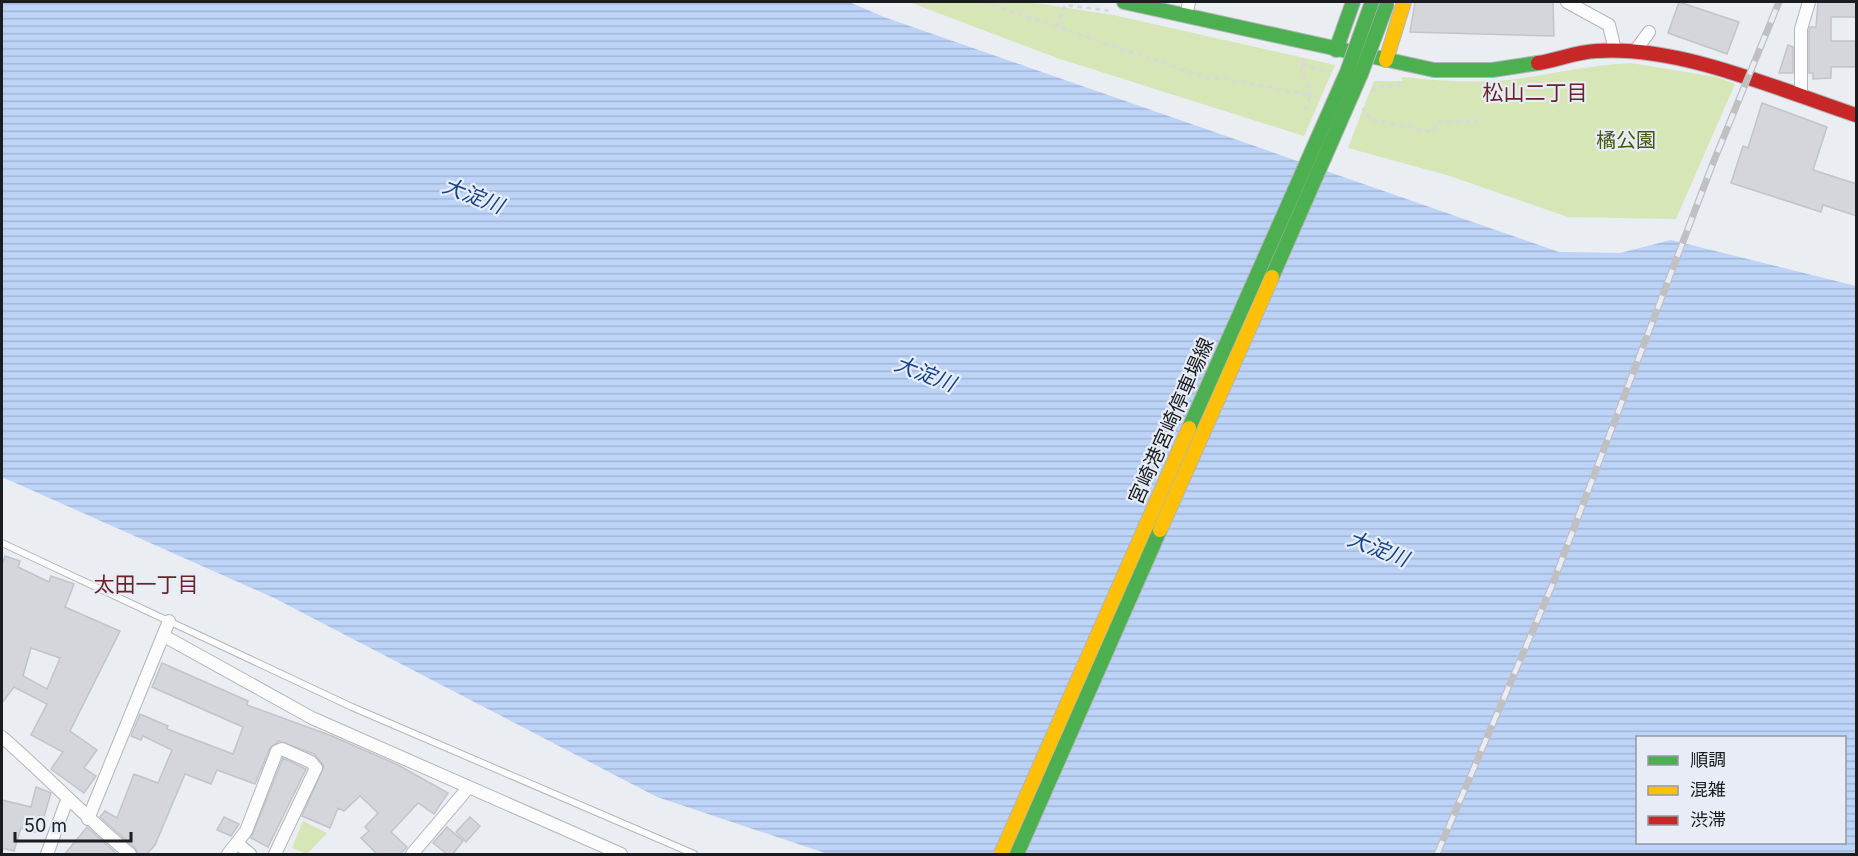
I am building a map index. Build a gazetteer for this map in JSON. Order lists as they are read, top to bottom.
{
  "streets": {
    "main road": ["宮崎港宮崎停車場線"]
  },
  "districts": ["松山二丁目", "太田一丁目"],
  "water": ["大淀川"],
  "parks": ["橘公園"],
  "legend": ["順調", "混雑", "渋滞"],
  "scale_bar": "50 m"
}
